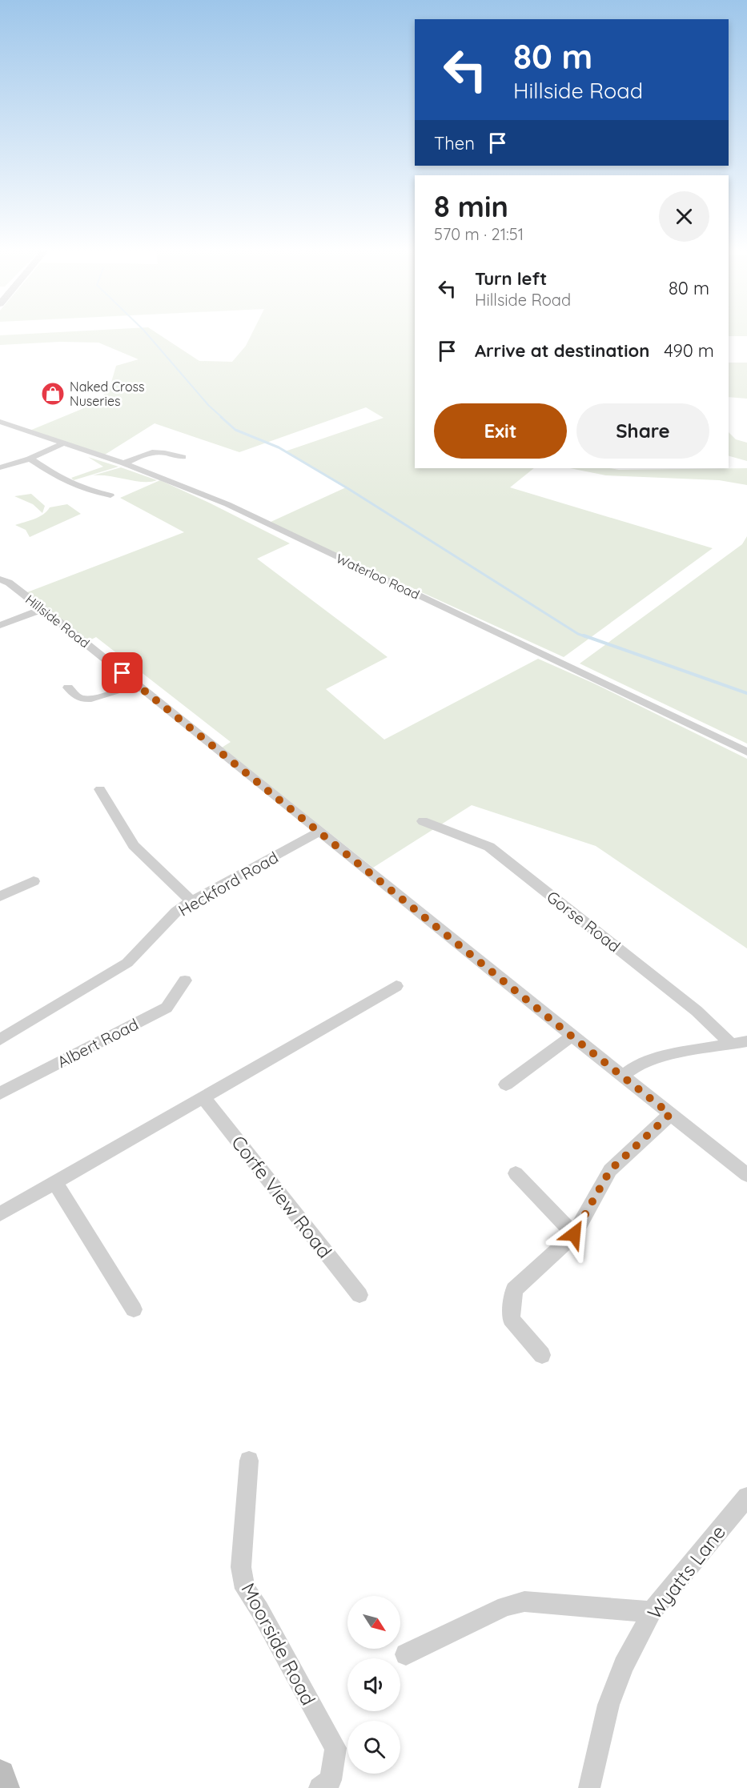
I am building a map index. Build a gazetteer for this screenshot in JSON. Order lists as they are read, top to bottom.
{
  "streets": {
    "street": [
      "Waterloo Road",
      "Hillside Road",
      "Heckford Road",
      "Gorse Road",
      "Albert Road",
      "Corfe View Road",
      "Wyatts Lane",
      "Moorside Road"
    ]
  },
  "crossings": [
    ["Hillside Road", "Heckford Road"]
  ],
  "places": {
    "shop": ["Naked Cross Nuseries"]
  },
  "north": "bottom right",
  "page": {
    "turn": ["80 m", "Hillside Road"],
    "then": "Then",
    "heading": ["8 min", "570 m · 21:51"],
    "list": [
      {
        "name": "Turn left",
        "note": "Hillside Road",
        "value": "80 m"
      },
      {
        "name": "Arrive at destination",
        "value": "490 m"
      }
    ],
    "buttons": ["Exit", "Share"]
  }
}
